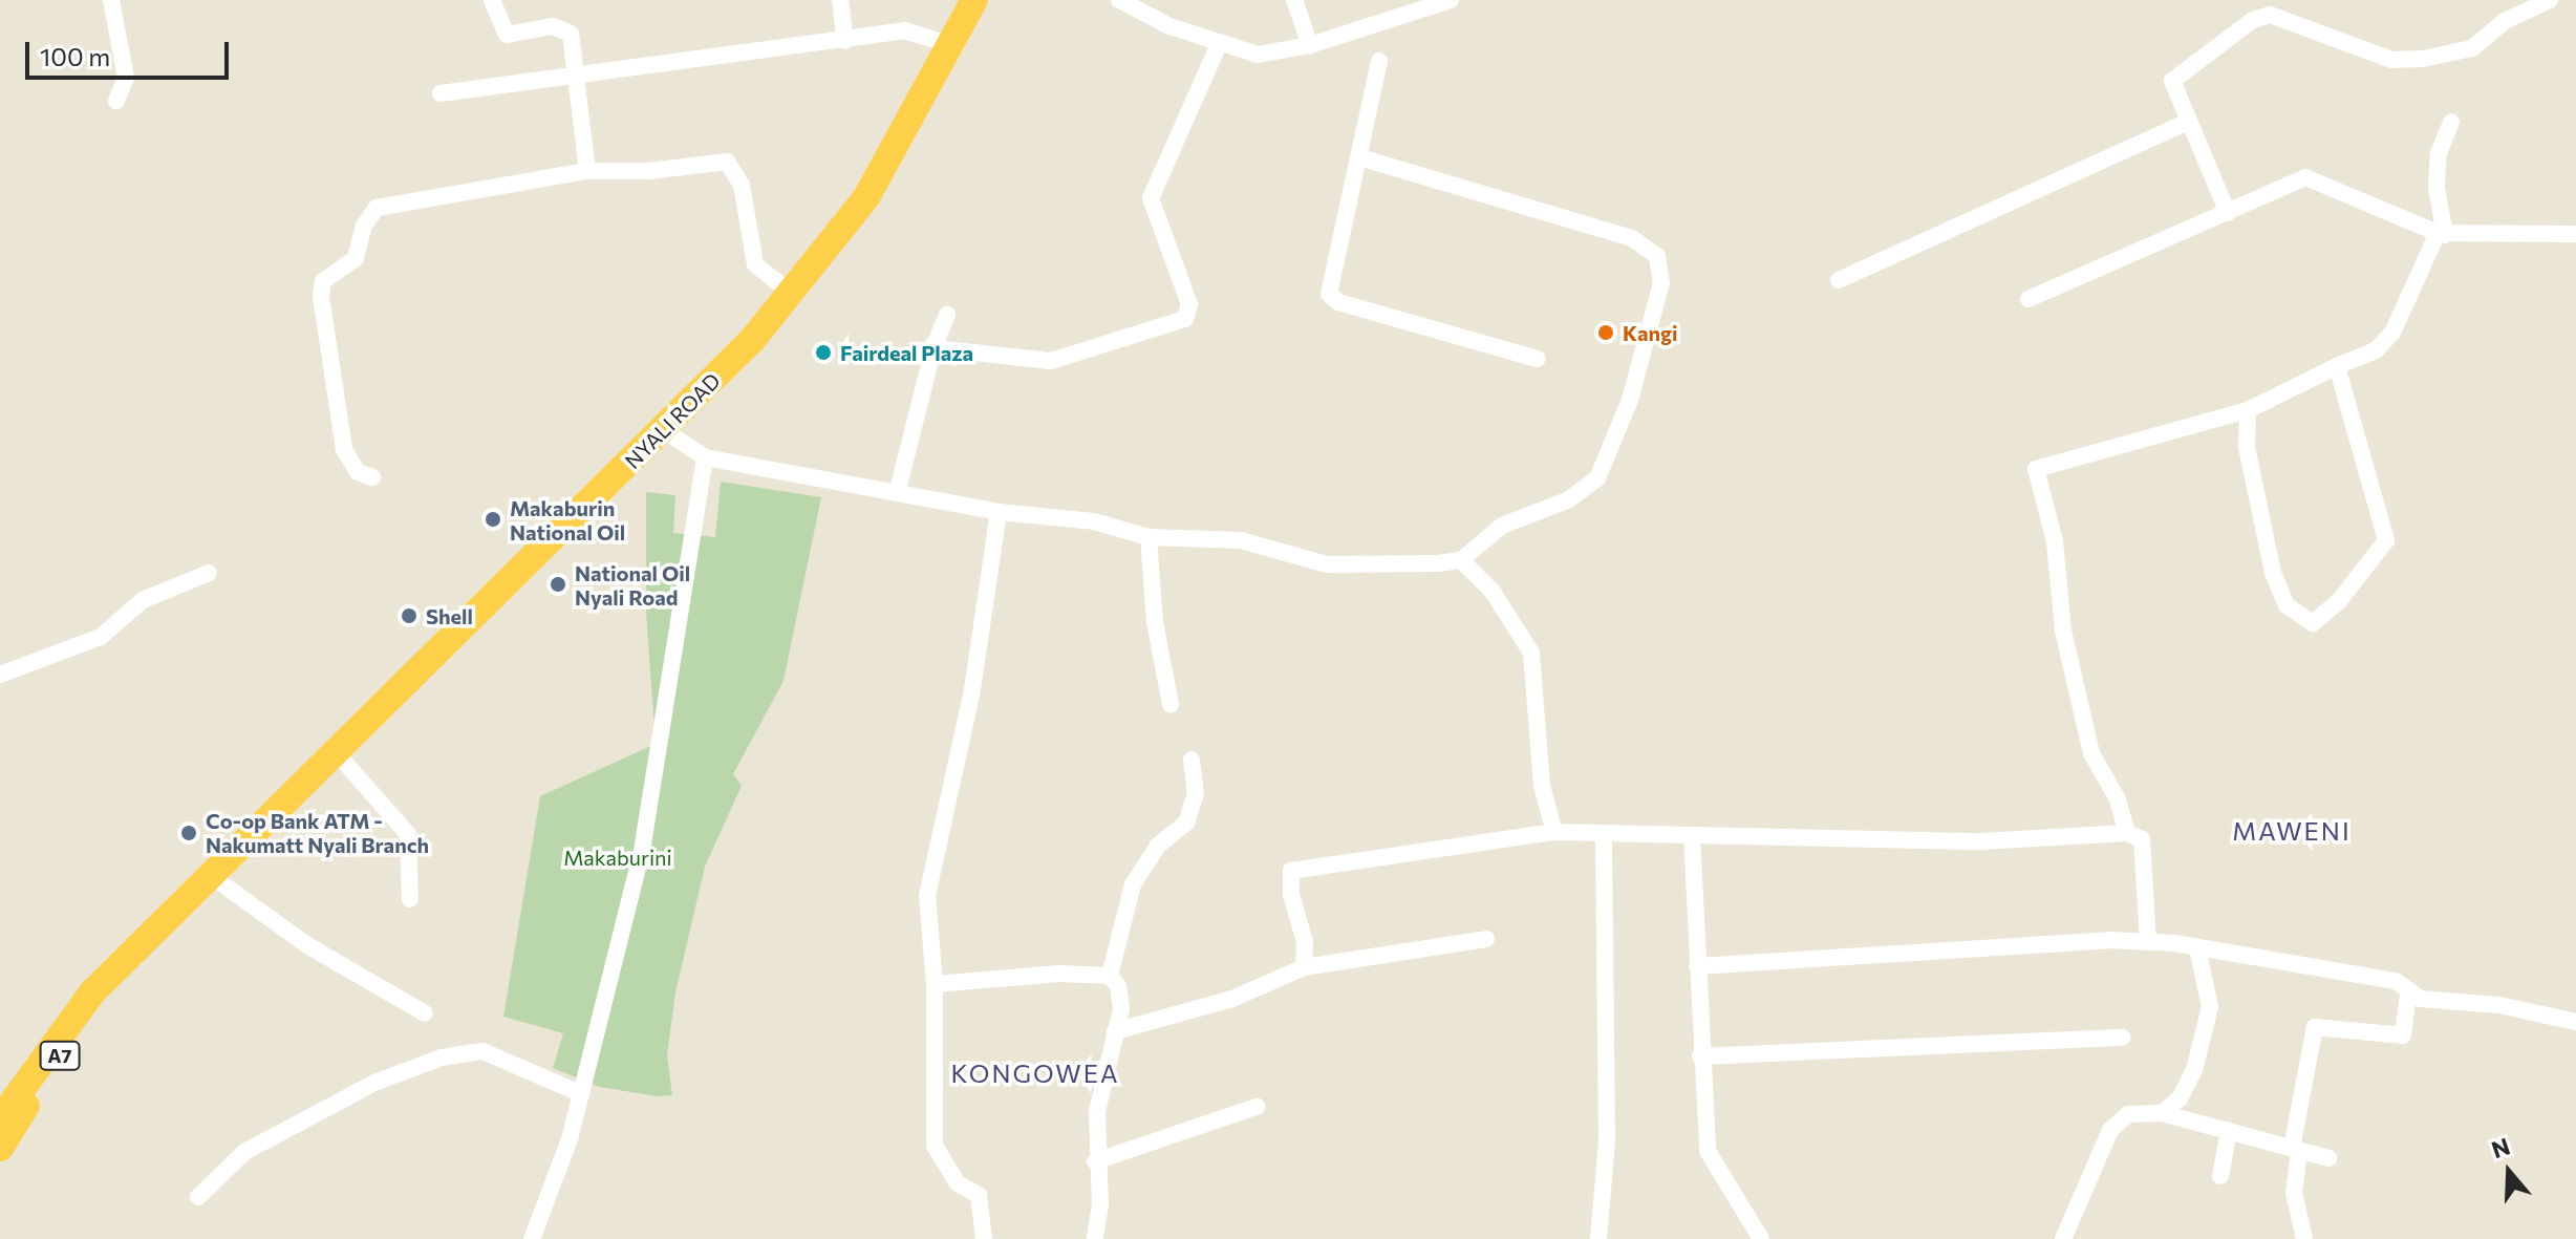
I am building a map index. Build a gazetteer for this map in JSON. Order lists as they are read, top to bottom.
{
  "streets": {
    "highway": ["NYALI ROAD", "A7"]
  },
  "districts": ["MAWENI", "KONGOWEA"],
  "parks": ["Makaburini"],
  "places": [
    "Kangi",
    "Fairdeal Plaza",
    "Makaburin National Oil",
    "National Oil Nyali Road",
    "Shell",
    "Co-op Bank ATM - Nakumatt Nyali Branch"
  ],
  "scale_bar": "100 m",
  "north": "top"
}
